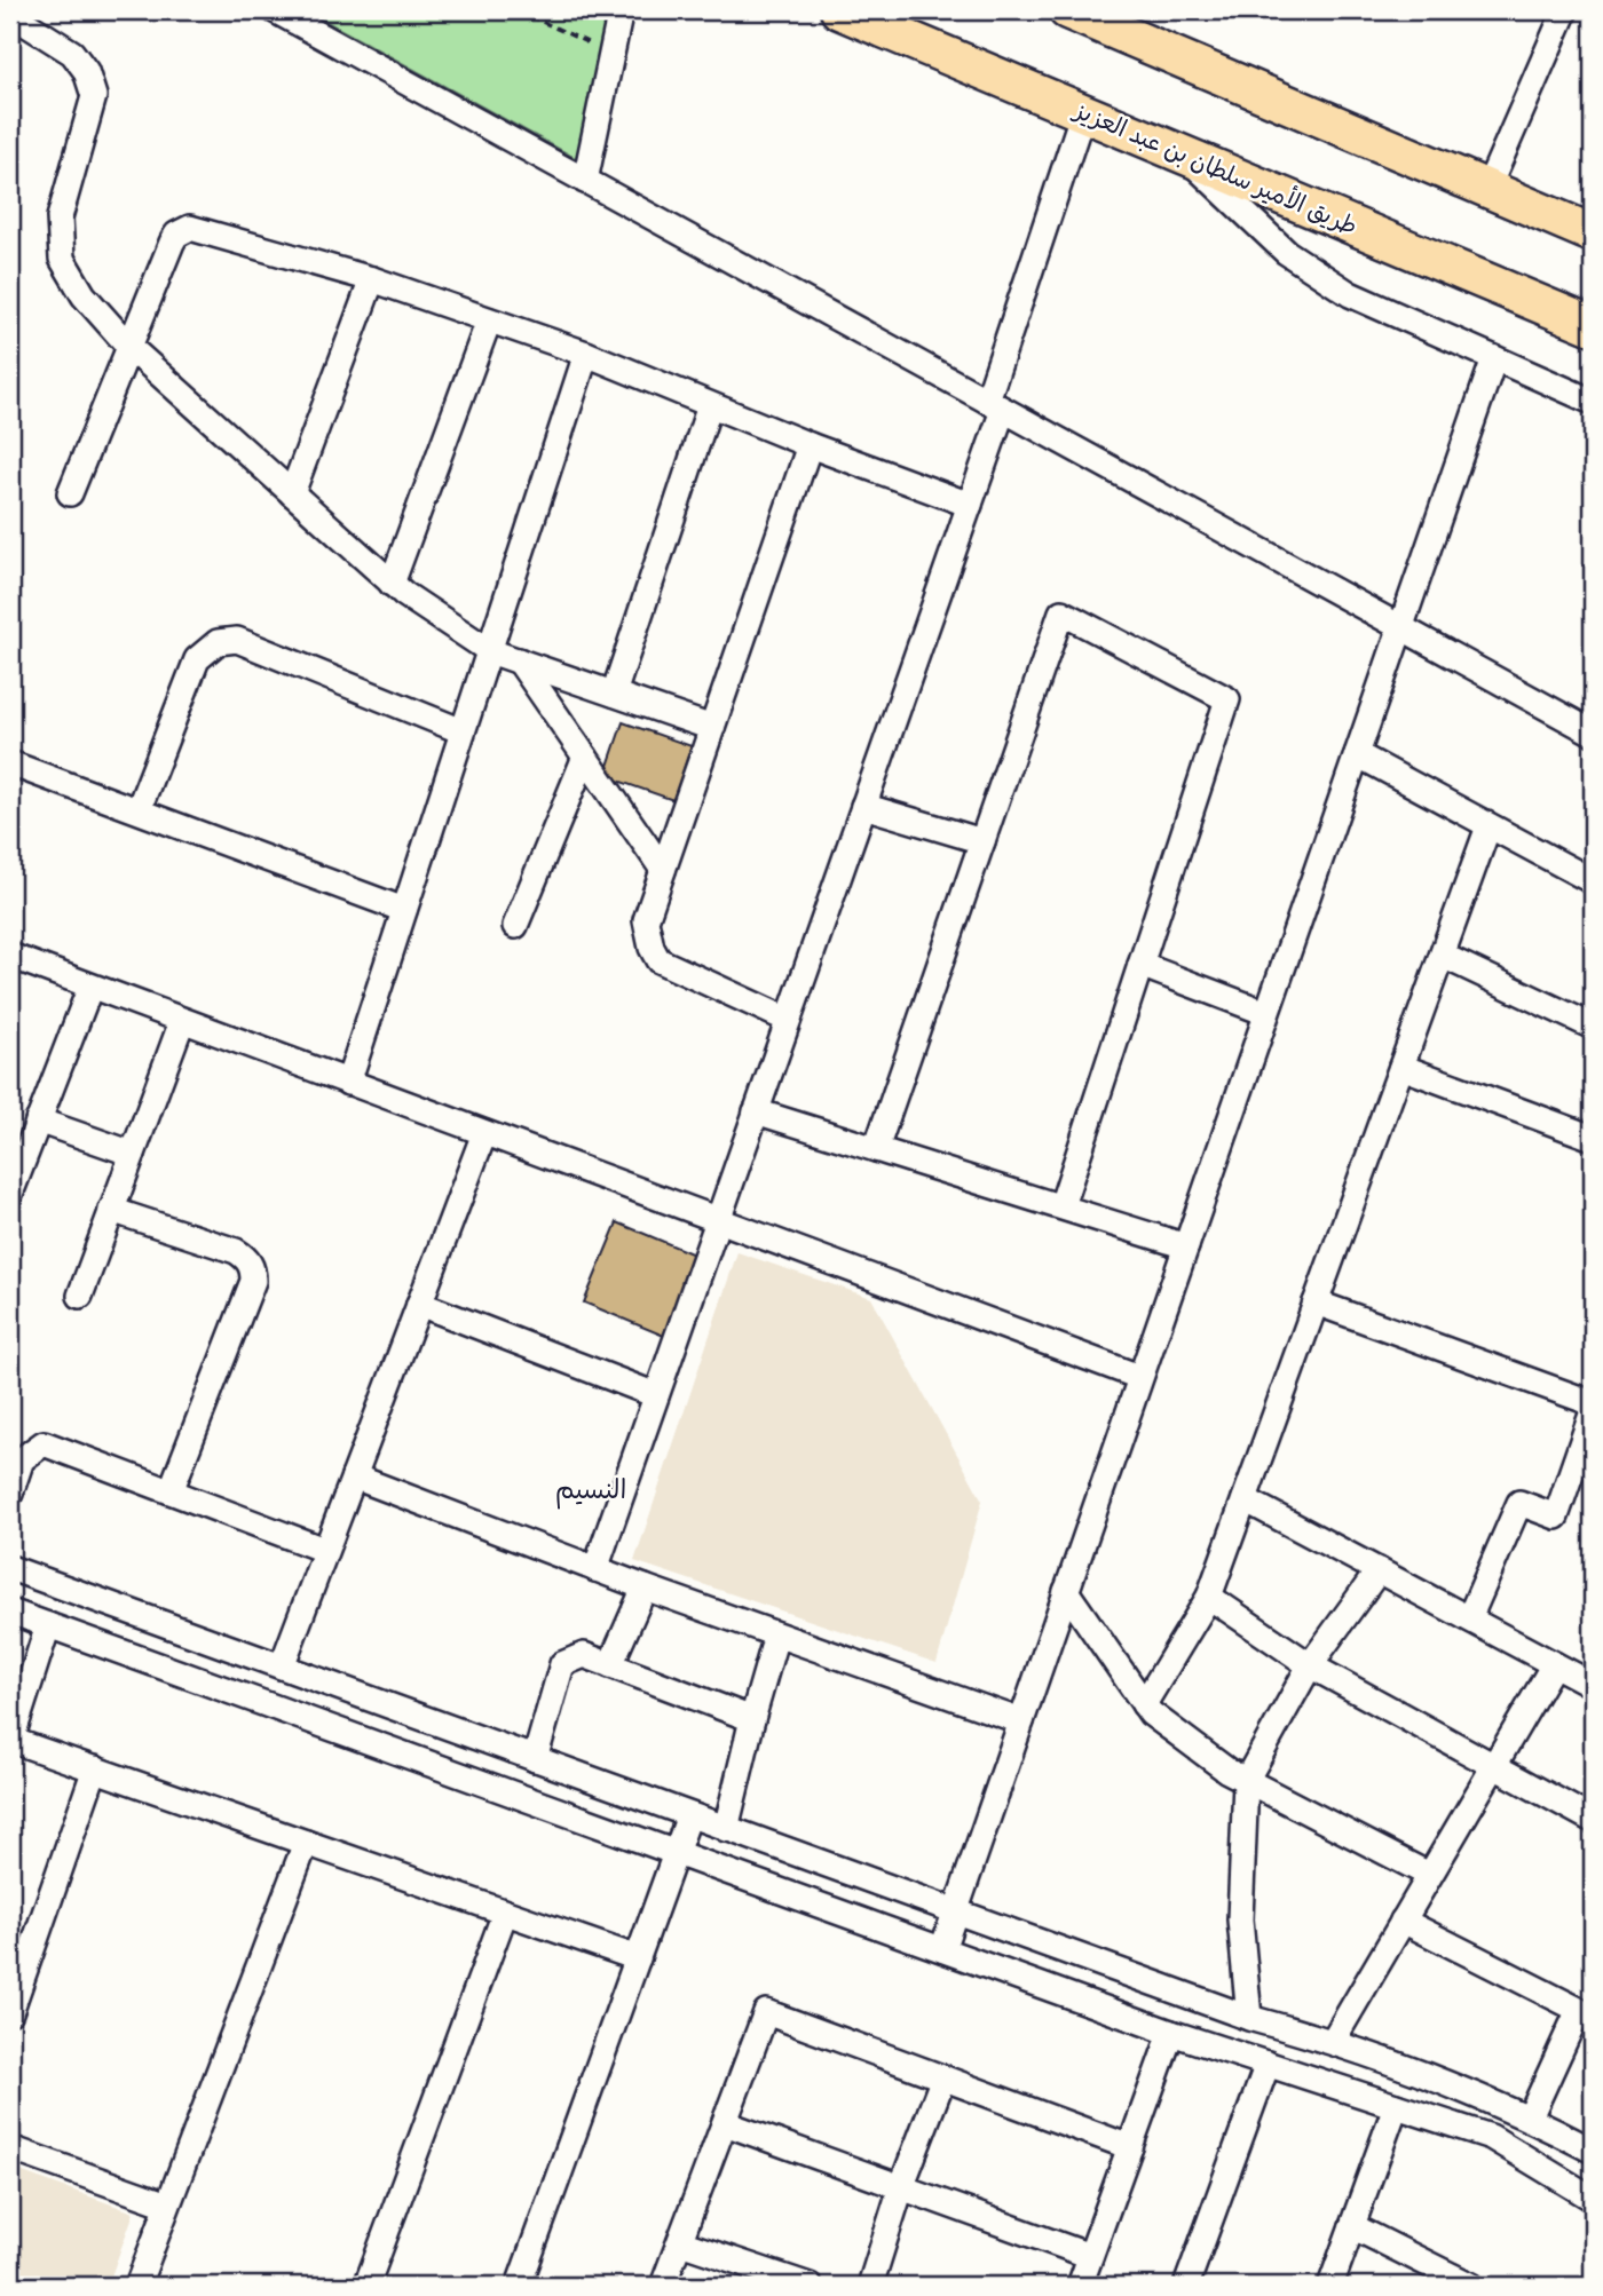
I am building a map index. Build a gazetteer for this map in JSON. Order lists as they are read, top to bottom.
{
  "streets": {
    "highway": ["طريق الأمير سلطان بن عبد العزيز"]
  },
  "districts": ["النسيم"]
}
